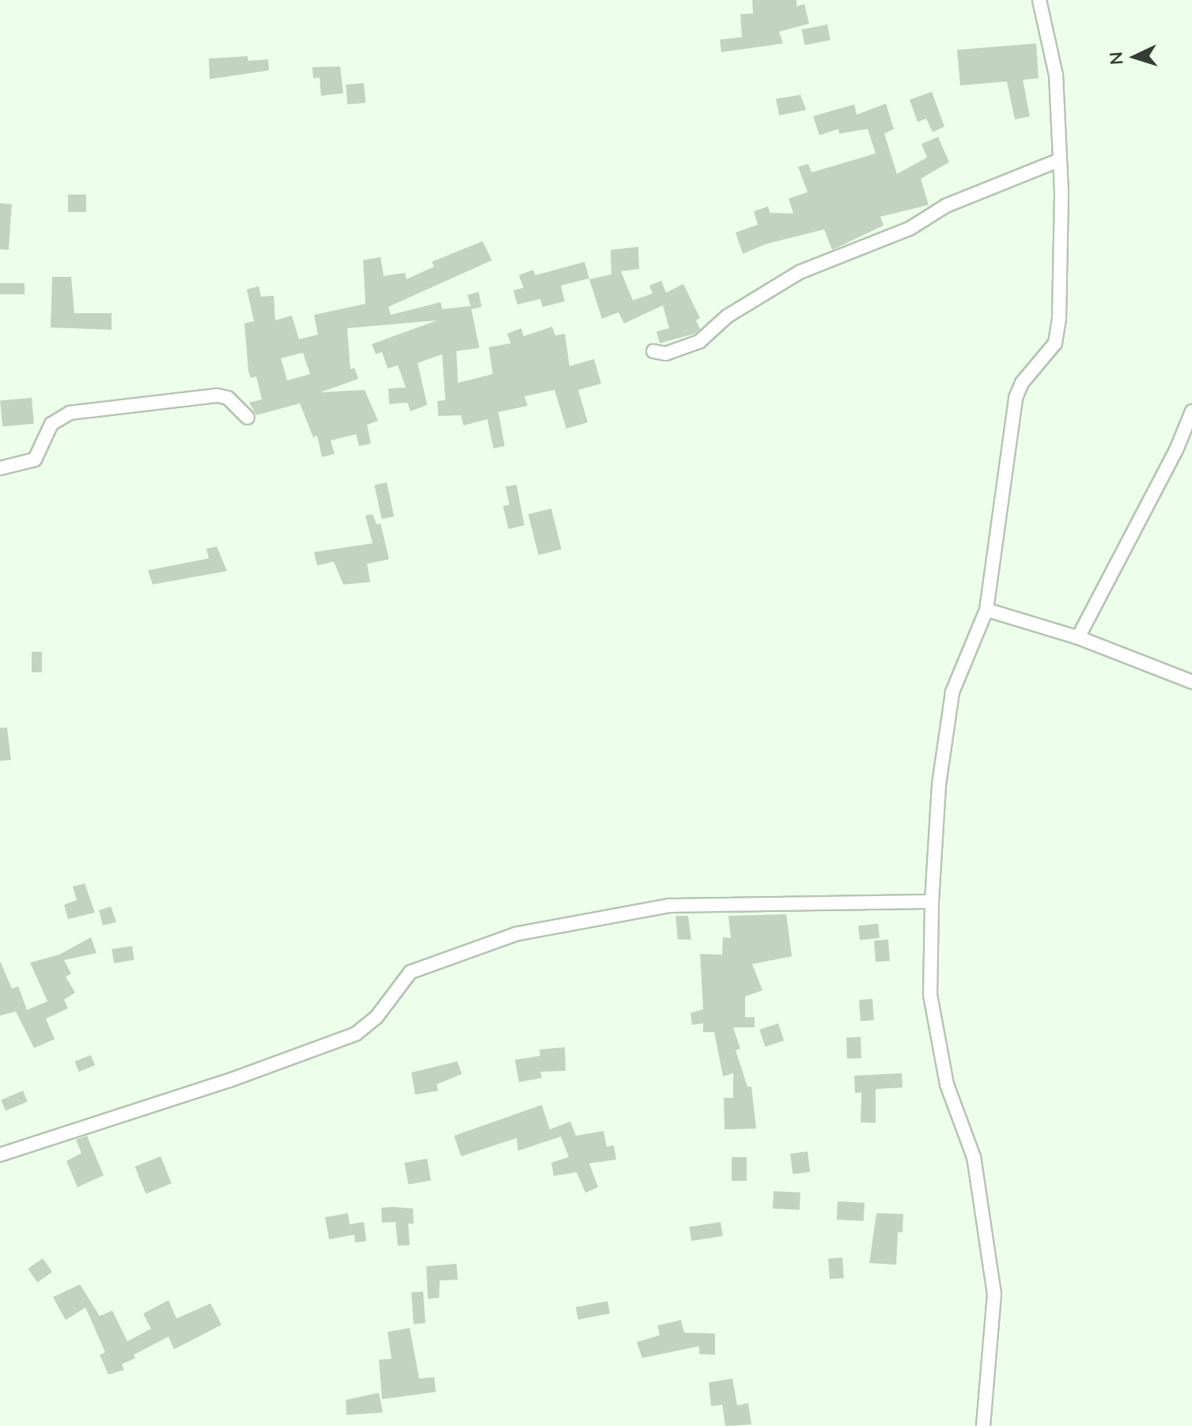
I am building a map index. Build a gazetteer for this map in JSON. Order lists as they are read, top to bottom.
{
  "north": "left"
}
